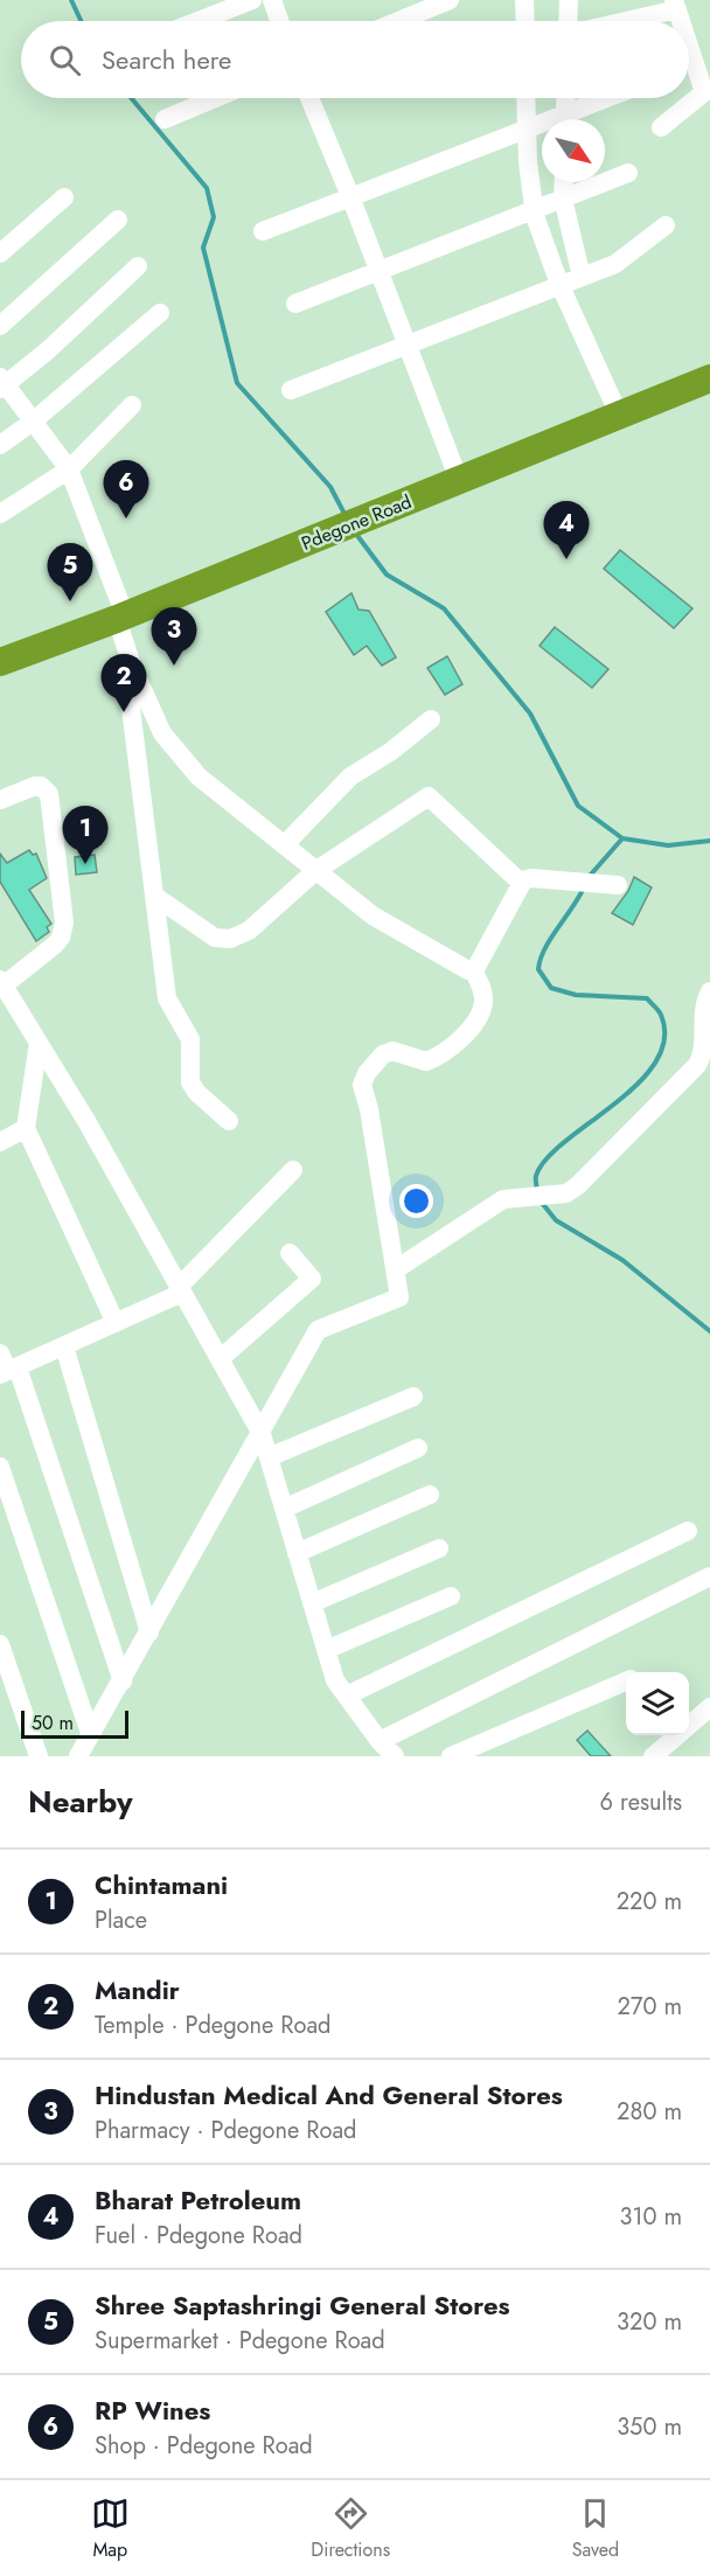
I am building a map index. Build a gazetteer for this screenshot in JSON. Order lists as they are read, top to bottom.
{
  "streets": {
    "highway": ["Pdegone Road"]
  },
  "scale_bar": "50 m",
  "north": "bottom right",
  "page": {
    "search": "Search here",
    "pins": [
      "6",
      "4",
      "5",
      "3",
      "2",
      "1"
    ],
    "scale": "50 m",
    "heading": ["Nearby", "6 results"],
    "list": [
      {
        "mark": "1",
        "name": "Chintamani",
        "note": "Place",
        "value": "220 m"
      },
      {
        "mark": "2",
        "name": "Mandir",
        "note": "Temple · Pdegone Road",
        "value": "270 m"
      },
      {
        "mark": "3",
        "name": "Hindustan Medical And General Stores",
        "note": "Pharmacy · Pdegone Road",
        "value": "280 m"
      },
      {
        "mark": "4",
        "name": "Bharat Petroleum",
        "note": "Fuel · Pdegone Road",
        "value": "310 m"
      },
      {
        "mark": "5",
        "name": "Shree Saptashringi General Stores",
        "note": "Supermarket · Pdegone Road",
        "value": "320 m"
      },
      {
        "mark": "6",
        "name": "RP Wines",
        "note": "Shop · Pdegone Road",
        "value": "350 m"
      }
    ],
    "nav": ["Map", "Directions", "Saved"]
  }
}
